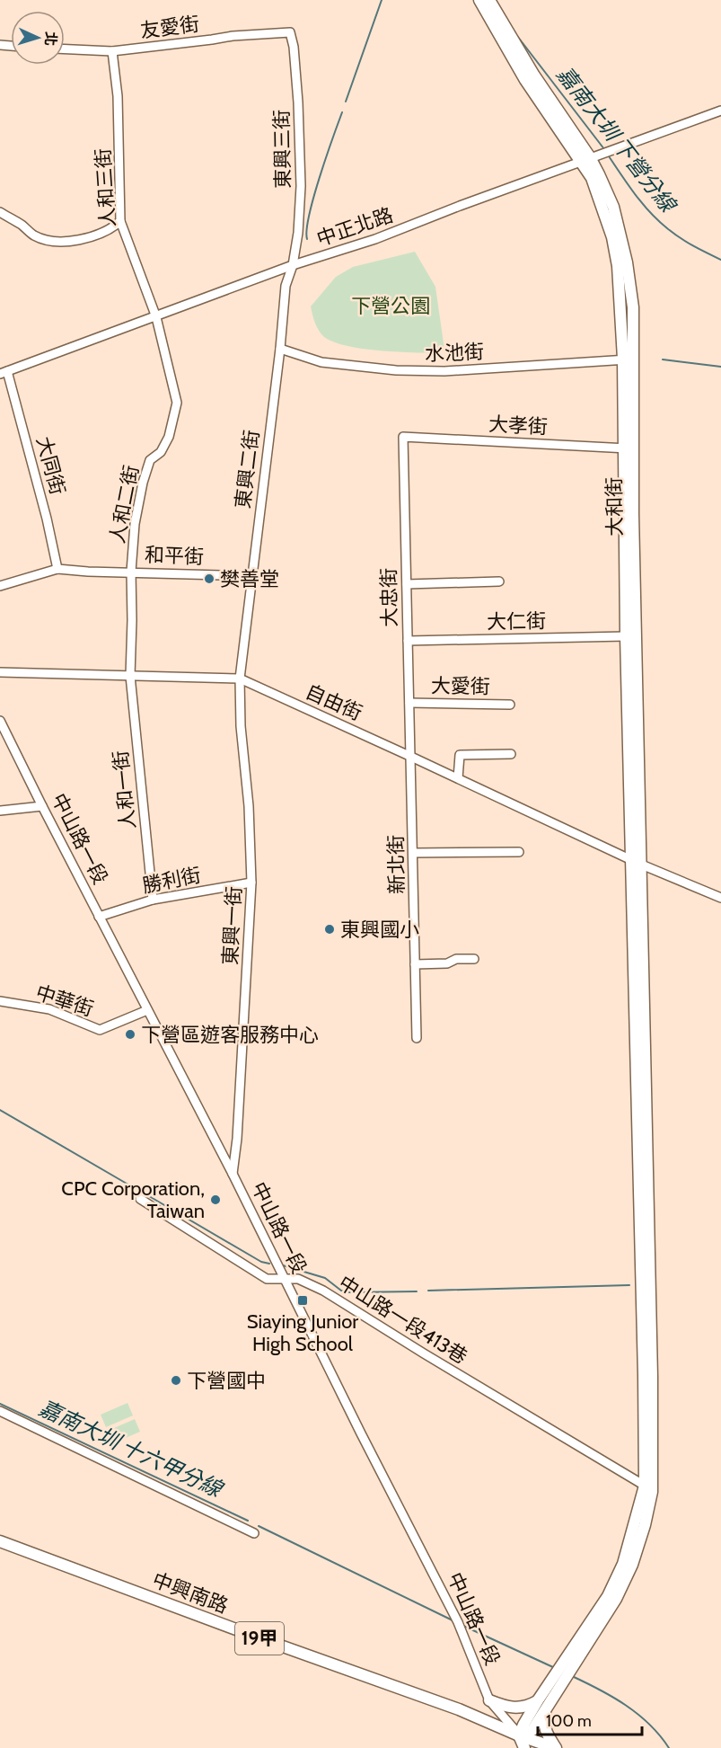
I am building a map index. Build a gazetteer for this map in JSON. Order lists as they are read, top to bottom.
{
  "streets": {
    "main road": [
      "大和街",
      "中山路一段",
      "中興南路",
      "19甲"
    ],
    "street": [
      "友愛街",
      "東興三街",
      "人和三街",
      "中正北路",
      "水池街",
      "大孝街",
      "大同街",
      "東興二街",
      "人和二街",
      "和平街",
      "大忠街",
      "大仁街",
      "大愛街",
      "自由街",
      "人和一街",
      "新北街",
      "勝利街",
      "東興一街",
      "中華街",
      "中山路一段413巷"
    ]
  },
  "crossings": [
    ["友愛街", "東興三街"],
    ["友愛街", "人和三街"],
    ["東興三街", "中正北路"],
    ["東興三街", "東興二街"],
    ["人和三街", "中正北路"],
    ["人和三街", "人和二街"],
    ["中正北路", "大同街"],
    ["中正北路", "東興二街"],
    ["中正北路", "人和二街"],
    ["中正北路", "大和街"],
    ["水池街", "東興二街"],
    ["水池街", "大和街"],
    ["大孝街", "大和街"],
    ["大孝街", "大忠街"],
    ["大同街", "和平街"],
    ["東興二街", "和平街"],
    ["東興二街", "自由街"],
    ["東興二街", "東興一街"],
    ["人和二街", "和平街"],
    ["人和二街", "自由街"],
    ["人和二街", "人和一街"],
    ["大和街", "大仁街"],
    ["大和街", "自由街"],
    ["大忠街", "大仁街"],
    ["大忠街", "大愛街"],
    ["大忠街", "自由街"],
    ["大忠街", "新北街"],
    ["自由街", "人和一街"],
    ["自由街", "新北街"],
    ["自由街", "東興一街"],
    ["人和一街", "勝利街"],
    ["中山路一段", "勝利街"],
    ["中山路一段", "東興一街"],
    ["中山路一段", "中華街"],
    ["中山路一段", "中山路一段413巷"],
    ["中山路一段", "中興南路"],
    ["中山路一段", "19甲"],
    ["勝利街", "東興一街"],
    ["中興南路", "19甲"]
  ],
  "water": ["嘉南大圳 下營分線", "嘉南大圳 十六甲分線"],
  "parks": ["下營公園"],
  "places": {
    "other": [
      "樊善堂",
      "東興國小",
      "下營區遊客服務中心",
      "CPC Corporation, Taiwan",
      "下營國中"
    ],
    "transit": ["Siaying Junior High School"]
  },
  "scale_bar": "100 m",
  "north": "right"
}
